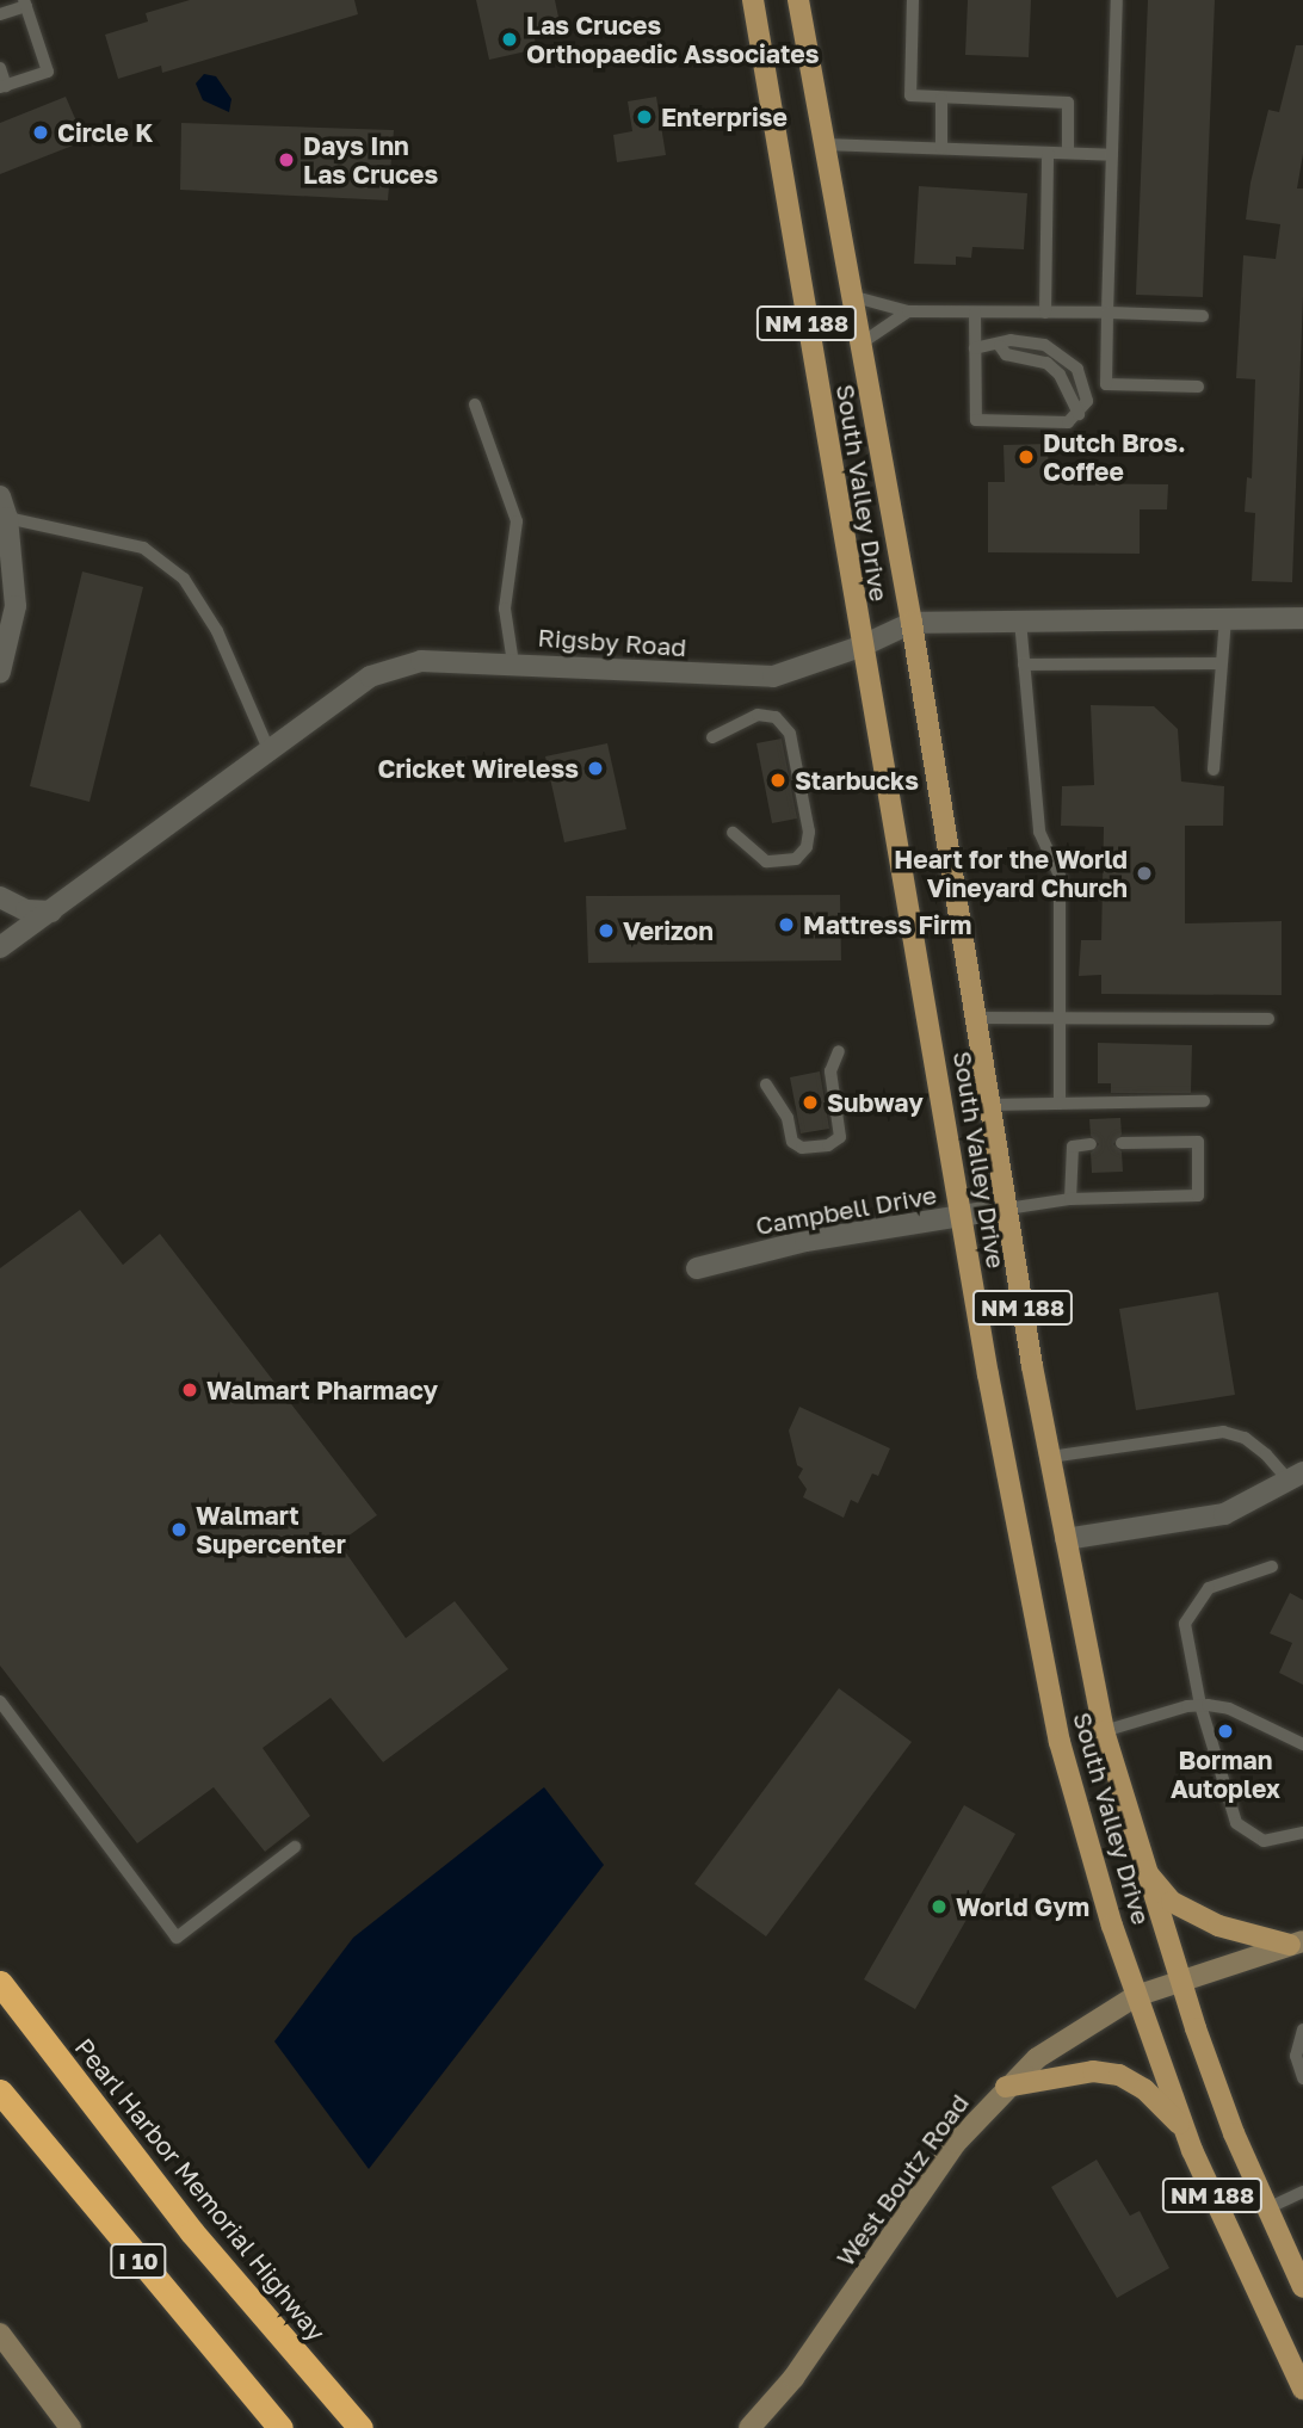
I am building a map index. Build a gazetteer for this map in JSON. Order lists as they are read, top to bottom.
{
  "streets": {
    "highway": ["Pearl Harbor Memorial Highway", "I 10"],
    "main road": ["NM 188", "South Valley Drive"],
    "street": ["Rigsby Road", "Campbell Drive", "West Boutz Road"]
  },
  "crossings": [
    ["South Valley Drive", "Rigsby Road"],
    ["South Valley Drive", "Campbell Drive"],
    ["South Valley Drive", "West Boutz Road"]
  ],
  "places": [
    "Las Cruces Orthopaedic Associates",
    "Enterprise",
    "Circle K",
    "Days Inn Las Cruces",
    "Dutch Bros. Coffee",
    "Cricket Wireless",
    "Starbucks",
    "Heart for the World Vineyard Church",
    "Mattress Firm",
    "Verizon",
    "Subway",
    "Walmart Pharmacy",
    "Walmart Supercenter",
    "Borman Autoplex",
    "World Gym"
  ]
}
